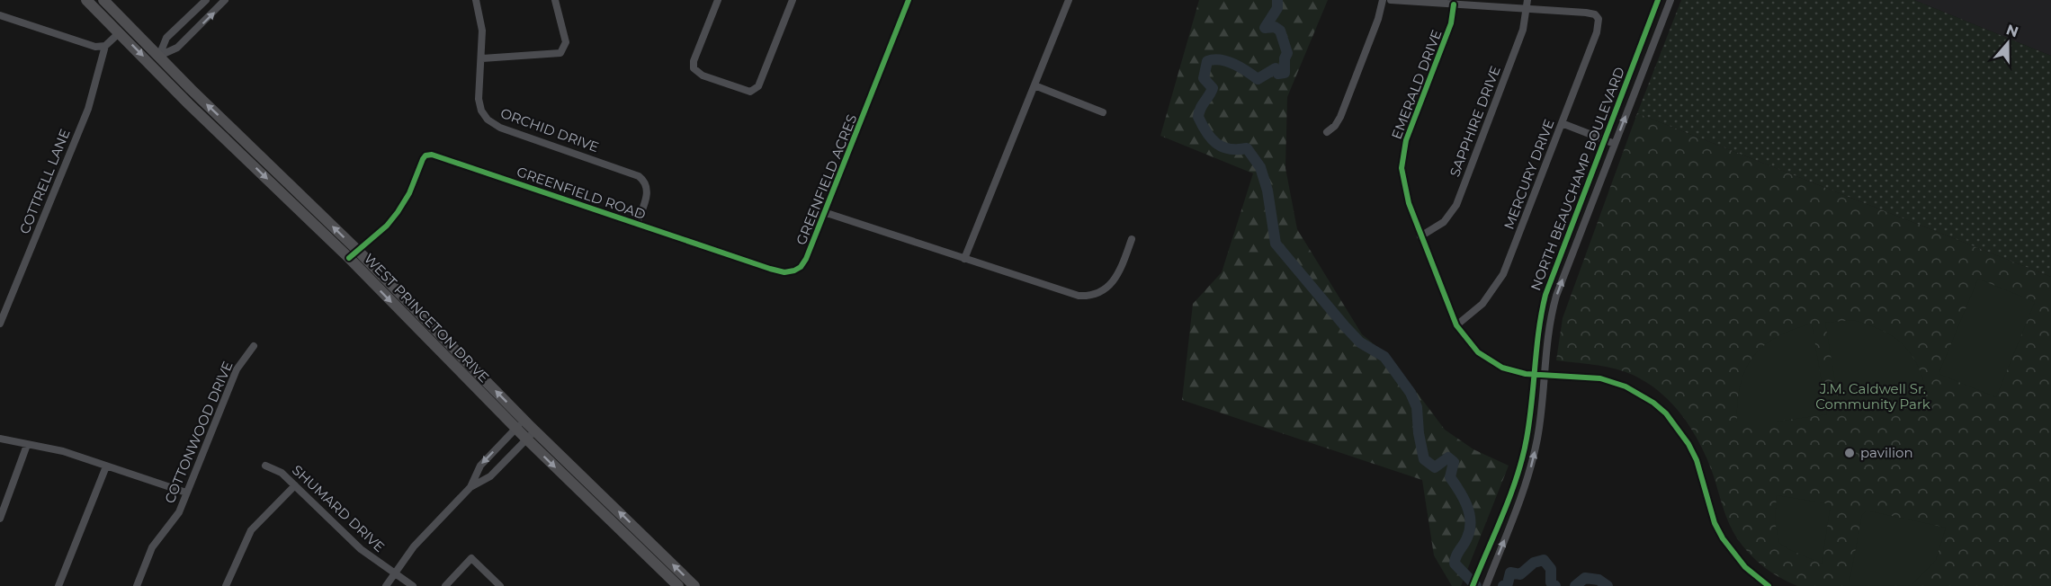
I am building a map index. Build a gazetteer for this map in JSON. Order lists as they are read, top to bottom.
{
  "streets": {
    "highway": ["WEST PRINCETON DRIVE"],
    "street": [
      "EMERALD DRIVE",
      "SAPPHIRE DRIVE",
      "ORCHID DRIVE",
      "MERCURY DRIVE",
      "NORTH BEAUCHAMP BOULEVARD",
      "GREENFIELD ACRES",
      "COTTRELL LANE",
      "GREENFIELD ROAD",
      "COTTONWOOD DRIVE",
      "SHUMARD DRIVE"
    ]
  },
  "crossings": [
    ["EMERALD DRIVE", "SAPPHIRE DRIVE"],
    ["EMERALD DRIVE", "MERCURY DRIVE"],
    ["EMERALD DRIVE", "NORTH BEAUCHAMP BOULEVARD"],
    ["SAPPHIRE DRIVE", "MERCURY DRIVE"],
    ["ORCHID DRIVE", "GREENFIELD ROAD"],
    ["GREENFIELD ACRES", "GREENFIELD ROAD"],
    ["GREENFIELD ROAD", "WEST PRINCETON DRIVE"]
  ],
  "parks": ["J.M. Caldwell Sr. Community Park"],
  "places": ["pavilion"],
  "north": "top"
}
